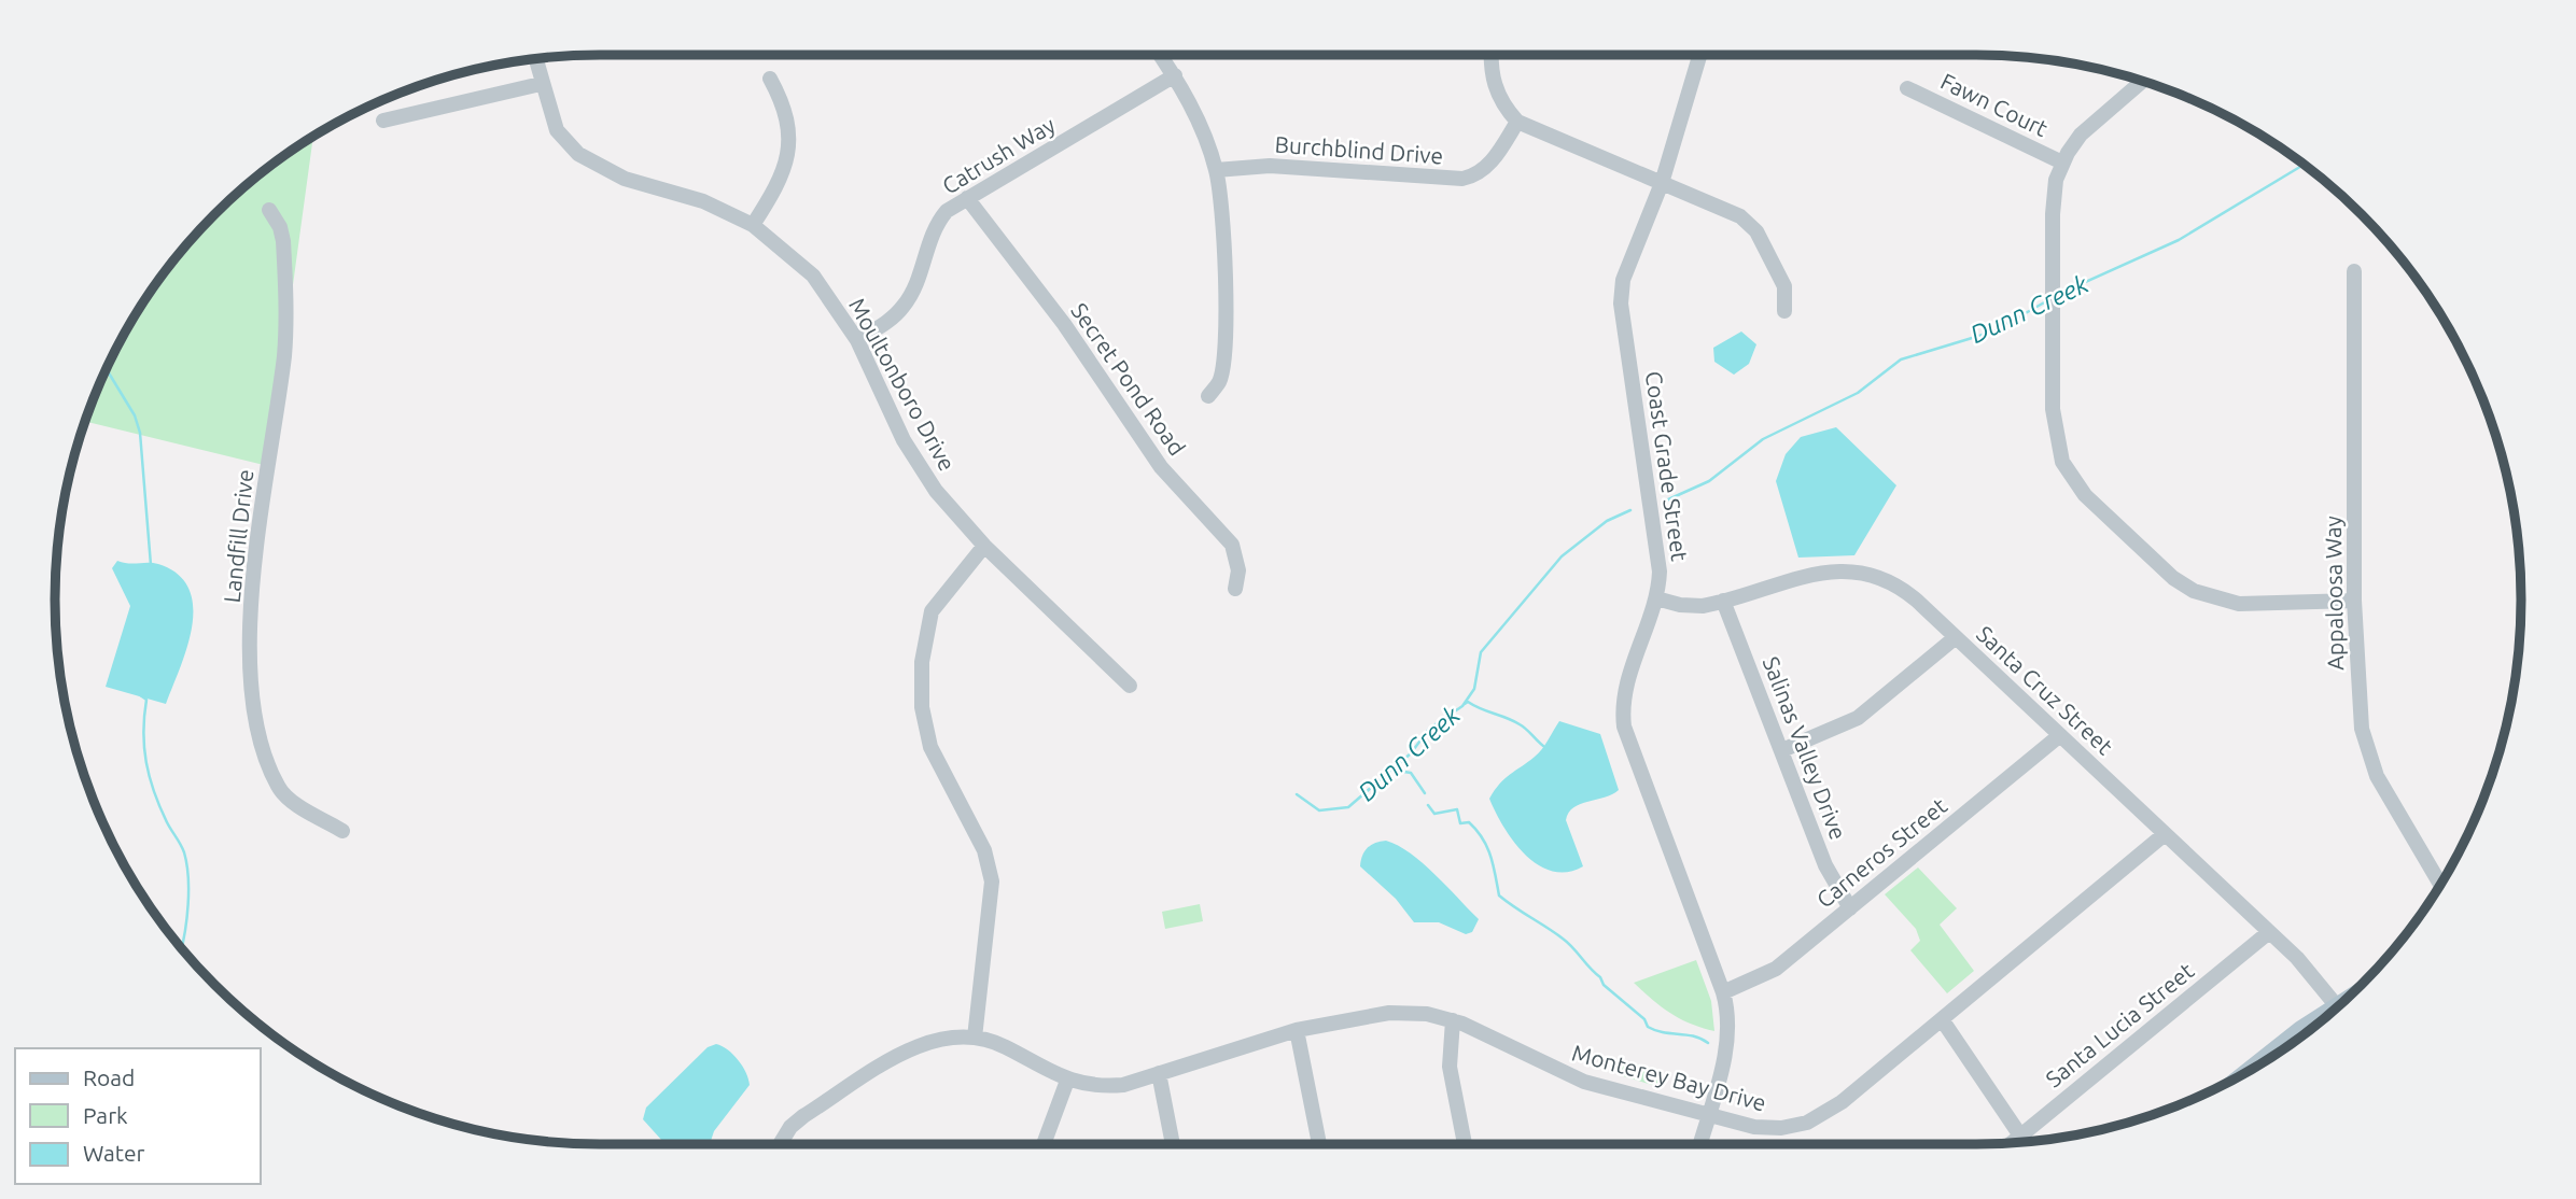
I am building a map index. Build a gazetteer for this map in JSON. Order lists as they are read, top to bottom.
{
  "streets": {
    "street": [
      "Fawn Court",
      "Burchblind Drive",
      "Catrush Way",
      "Secret Pond Road",
      "Moultonboro Drive",
      "Coast Grade Street",
      "Landfill Drive",
      "Appaloosa Way",
      "Santa Cruz Street",
      "Salinas Valley Drive",
      "Carneros Street",
      "Santa Lucia Street",
      "Monterey Bay Drive"
    ]
  },
  "crossings": [
    ["Catrush Way", "Secret Pond Road"],
    ["Catrush Way", "Moultonboro Drive"],
    ["Coast Grade Street", "Santa Cruz Street"],
    ["Coast Grade Street", "Carneros Street"],
    ["Coast Grade Street", "Monterey Bay Drive"],
    ["Santa Cruz Street", "Salinas Valley Drive"],
    ["Santa Cruz Street", "Carneros Street"],
    ["Santa Cruz Street", "Santa Lucia Street"],
    ["Santa Cruz Street", "Monterey Bay Drive"],
    ["Salinas Valley Drive", "Carneros Street"]
  ],
  "water": ["Dunn Creek"],
  "legend": ["Road", "Park", "Water"]
}
